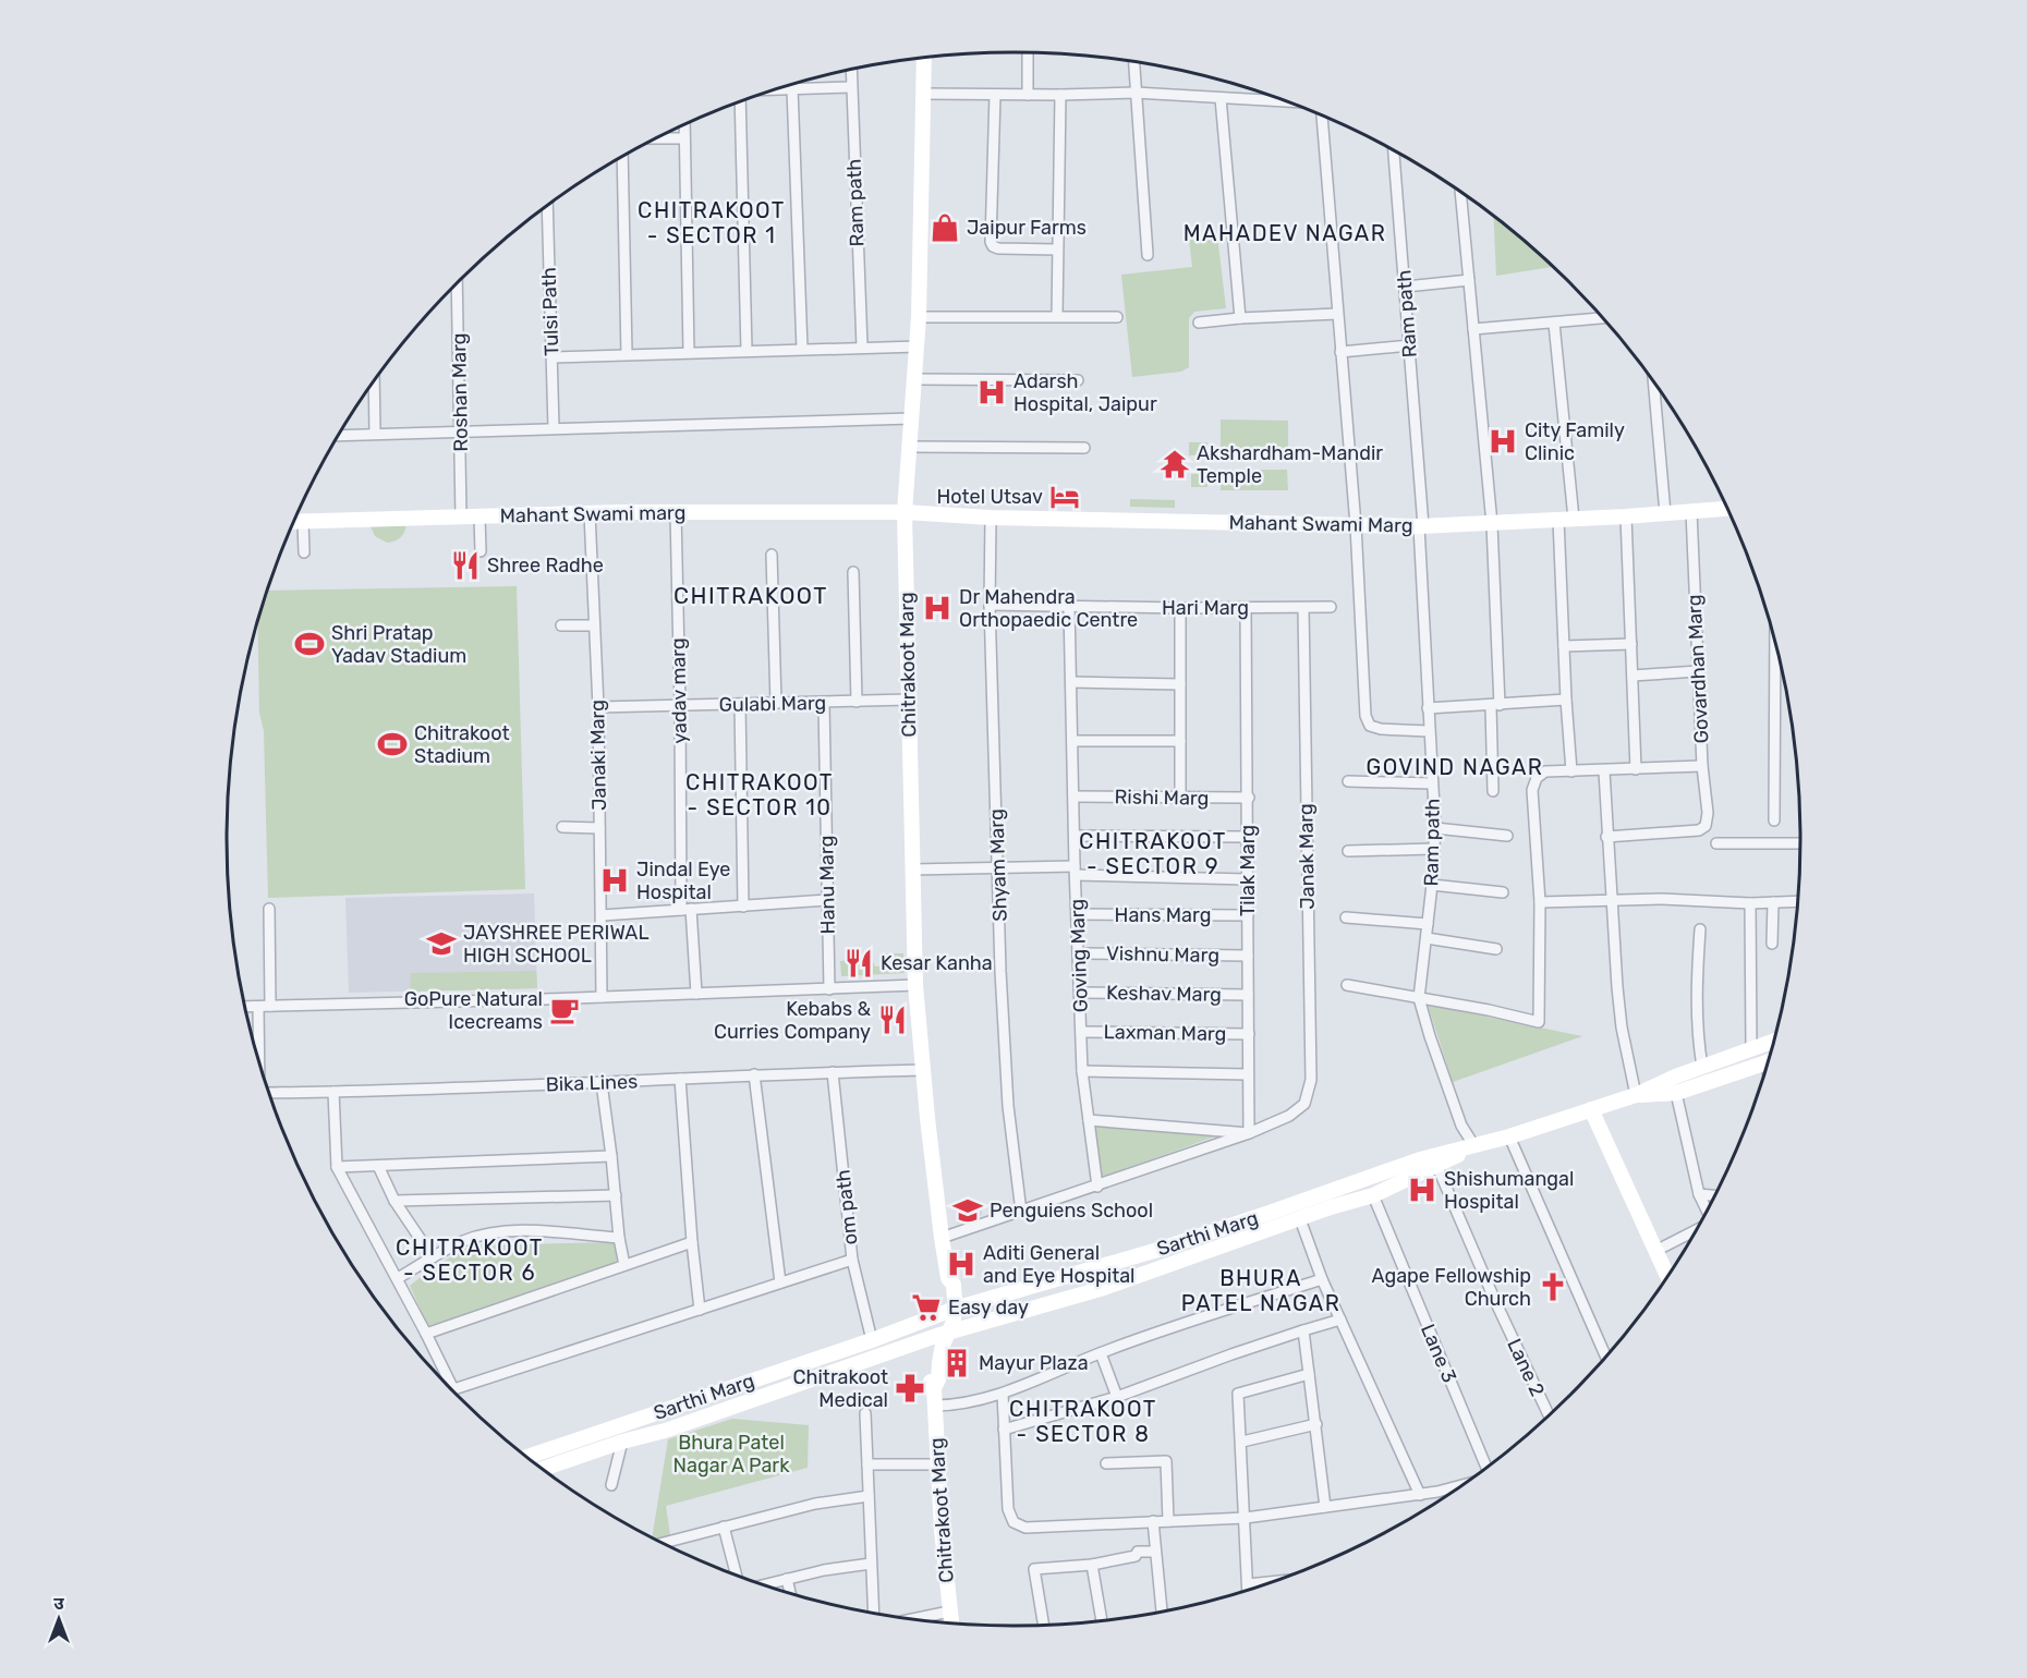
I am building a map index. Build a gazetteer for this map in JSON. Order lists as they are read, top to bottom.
{
  "streets": {
    "street": [
      "Ram path",
      "Tulsi Path",
      "Roshan Marg",
      "Mahant Swami marg",
      "Mahant Swami Marg",
      "Hari Marg",
      "Chitrakoot Marg",
      "Govardhan Marg",
      "yadav marg",
      "Gulabi Marg",
      "Janaki Marg",
      "Rishi Marg",
      "Janak Marg",
      "Shyam Marg",
      "Tilak Marg",
      "Hanu Marg",
      "Hans Marg",
      "Vishnu Marg",
      "Goving Marg",
      "Keshav Marg",
      "Laxman Marg",
      "Bika Lines",
      "om path",
      "Sarthi Marg",
      "Lane 3",
      "Lane 2"
    ]
  },
  "crossings": [
    ["Ram path", "Mahant Swami Marg"],
    ["Ram path", "Sarthi Marg"],
    ["Roshan Marg", "Mahant Swami marg"],
    ["Mahant Swami marg", "Mahant Swami Marg"],
    ["Mahant Swami marg", "Chitrakoot Marg"],
    ["Mahant Swami marg", "yadav marg"],
    ["Mahant Swami marg", "Janaki Marg"],
    ["Mahant Swami Marg", "Chitrakoot Marg"],
    ["Mahant Swami Marg", "Govardhan Marg"],
    ["Mahant Swami Marg", "Shyam Marg"],
    ["Hari Marg", "Janak Marg"],
    ["Hari Marg", "Shyam Marg"],
    ["Hari Marg", "Tilak Marg"],
    ["Hari Marg", "Goving Marg"],
    ["Chitrakoot Marg", "Gulabi Marg"],
    ["Chitrakoot Marg", "Bika Lines"],
    ["Chitrakoot Marg", "Sarthi Marg"],
    ["yadav marg", "Gulabi Marg"],
    ["Gulabi Marg", "Janaki Marg"],
    ["Gulabi Marg", "Hanu Marg"],
    ["Rishi Marg", "Tilak Marg"],
    ["Rishi Marg", "Goving Marg"],
    ["Janak Marg", "Tilak Marg"],
    ["Tilak Marg", "Hans Marg"],
    ["Tilak Marg", "Vishnu Marg"],
    ["Tilak Marg", "Keshav Marg"],
    ["Tilak Marg", "Laxman Marg"],
    ["Hans Marg", "Goving Marg"],
    ["Vishnu Marg", "Goving Marg"],
    ["Goving Marg", "Keshav Marg"],
    ["Goving Marg", "Laxman Marg"],
    ["Bika Lines", "om path"],
    ["om path", "Sarthi Marg"],
    ["Sarthi Marg", "Lane 3"],
    ["Sarthi Marg", "Lane 2"]
  ],
  "districts": [
    "CHITRAKOOT - SECTOR 1",
    "MAHADEV NAGAR",
    "CHITRAKOOT",
    "GOVIND NAGAR",
    "CHITRAKOOT - SECTOR 10",
    "CHITRAKOOT - SECTOR 9",
    "CHITRAKOOT - SECTOR 6",
    "BHURA PATEL NAGAR",
    "CHITRAKOOT - SECTOR 8"
  ],
  "parks": ["Bhura Patel Nagar A Park"],
  "places": {
    "shop": ["Jaipur Farms"],
    "hospital": [
      "Adarsh Hospital, Jaipur",
      "City Family Clinic",
      "Dr Mahendra Orthopaedic Centre",
      "Jindal Eye Hospital",
      "Shishumangal Hospital",
      "Aditi General and Eye Hospital"
    ],
    "temple": ["Akshardham-Mandir Temple"],
    "hotel": ["Hotel Utsav"],
    "restaurant": ["Shree Radhe", "Kesar Kanha", "Kebabs & Curries Company"],
    "sports": ["Shri Pratap Yadav Stadium", "Chitrakoot Stadium"],
    "school or university": ["JAYSHREE PERIWAL HIGH SCHOOL", "Penguiens School"],
    "cafe": ["GoPure Natural Icecreams"],
    "church": ["Agape Fellowship Church"],
    "supermarket": ["Easy day"],
    "building": ["Mayur Plaza"],
    "pharmacy": ["Chitrakoot Medical"]
  },
  "north": "top"
}
